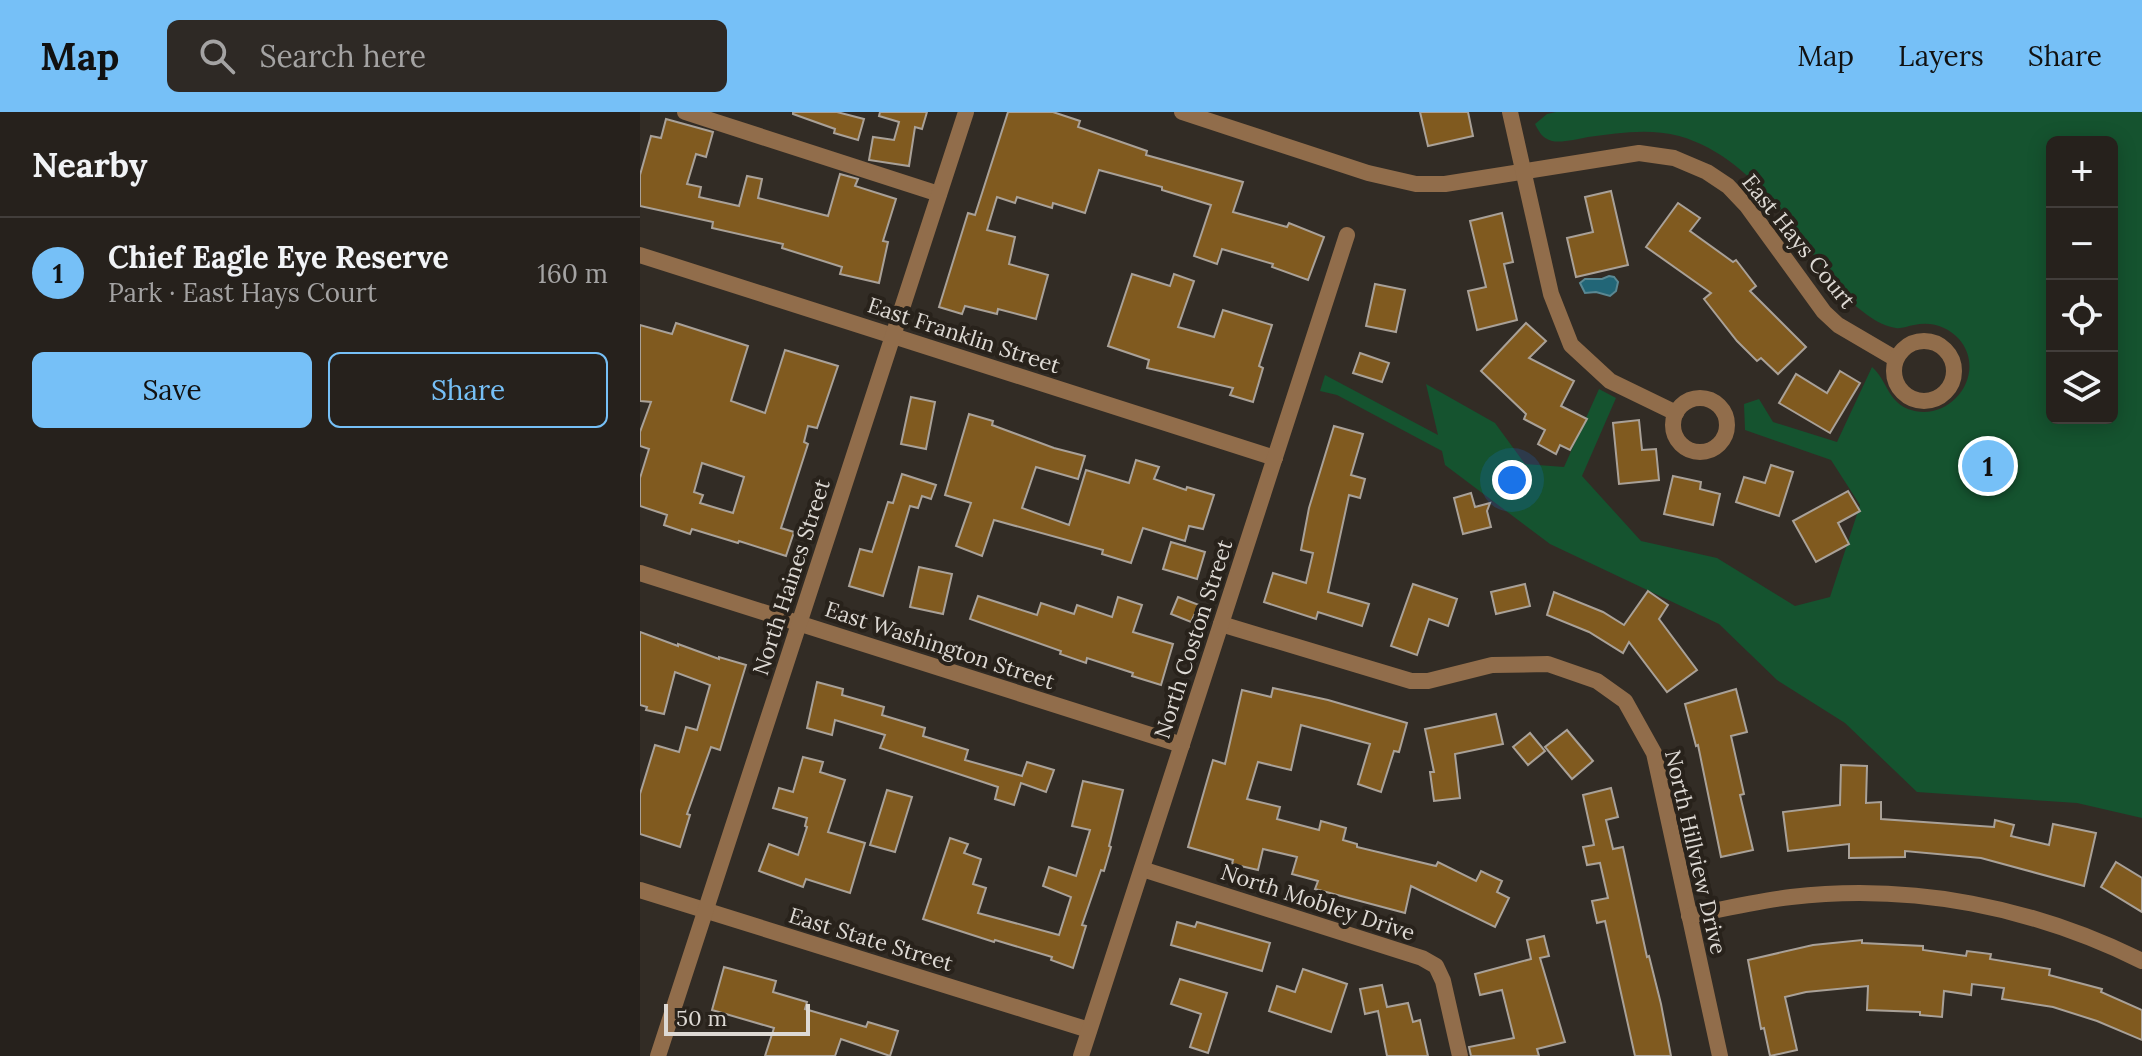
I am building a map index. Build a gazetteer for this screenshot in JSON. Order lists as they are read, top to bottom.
{
  "streets": {
    "street": [
      "East Hays Court",
      "East Franklin Street",
      "North Haines Street",
      "North Coston Street",
      "East Washington Street",
      "North Hillview Drive",
      "North Mobley Drive",
      "East State Street"
    ]
  },
  "crossings": [
    ["East Franklin Street", "North Haines Street"],
    ["East Franklin Street", "North Coston Street"],
    ["North Haines Street", "East Washington Street"],
    ["North Haines Street", "East State Street"],
    ["North Coston Street", "East Washington Street"],
    ["North Coston Street", "North Hillview Drive"],
    ["North Coston Street", "North Mobley Drive"],
    ["North Coston Street", "East State Street"]
  ],
  "scale_bar": "50 m",
  "page": {
    "header": "Map",
    "search": "Search here",
    "nav": ["Map", "Layers", "Share"],
    "heading": "Nearby",
    "map_buttons": ["+", "−"],
    "list": [
      {
        "mark": "1",
        "name": "Chief Eagle Eye Reserve",
        "note": "Park · East Hays Court",
        "value": "160 m"
      }
    ],
    "buttons": ["Save", "Share"],
    "pins": "1",
    "scale": "50 m"
  }
}
